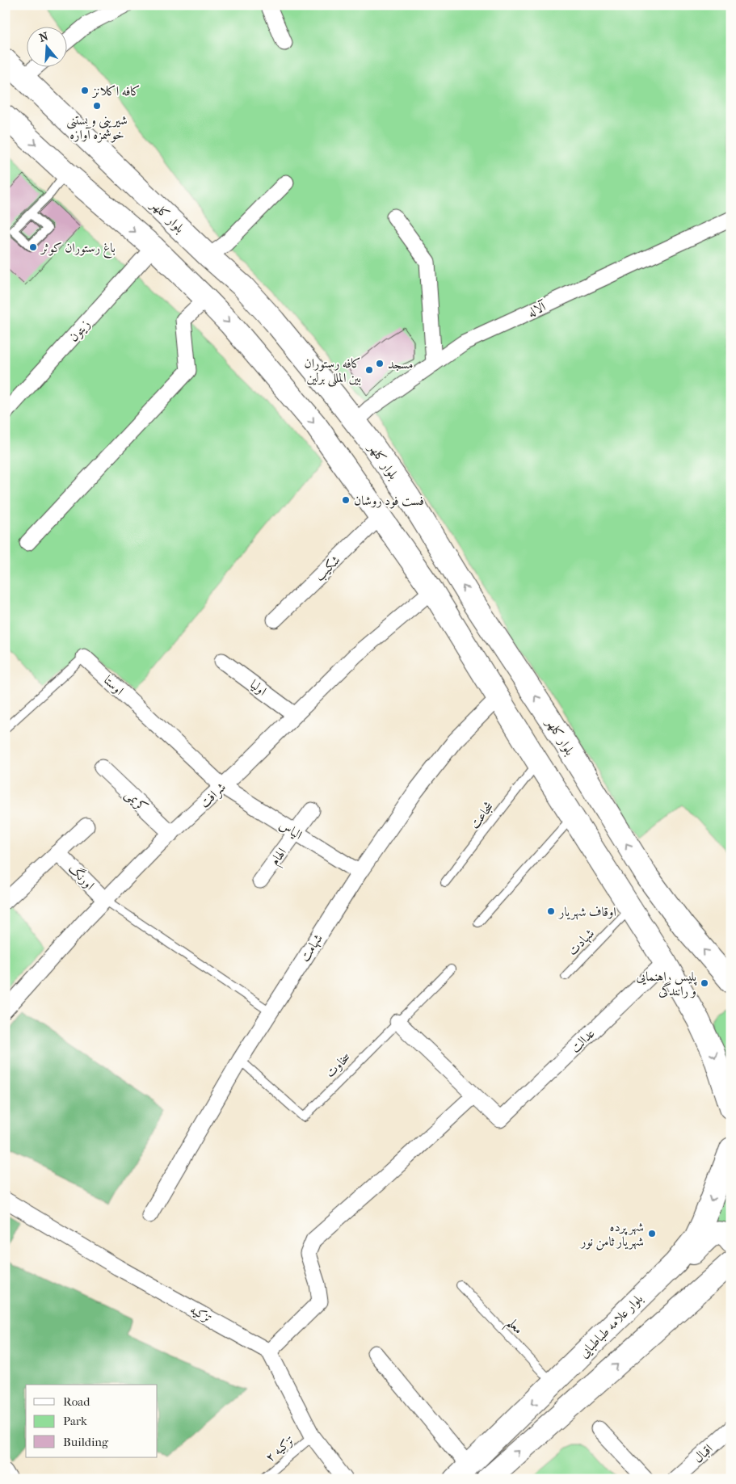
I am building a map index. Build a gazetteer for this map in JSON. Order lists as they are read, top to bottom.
{
  "streets": {
    "main road": ["بلوار کلهر", "بلوار علامه طباطبایی"],
    "street": [
      "آلاله",
      "زیتون",
      "شکیب",
      "اوستا",
      "اولیا",
      "شرافت",
      "کریمی",
      "الیاس",
      "الهام",
      "اورنگ",
      "شهامت",
      "عدالت",
      "تزکیه",
      "اقبال"
    ],
    "lane": [
      "شجاعت",
      "شهادت",
      "سخاوت",
      "معلم",
      "تزکیه ۲"
    ]
  },
  "crossings": [
    ["بلوار کلهر", "آلاله"],
    ["اوستا", "شرافت"],
    ["اوستا", "الیاس"],
    ["اولیا", "شرافت"],
    ["شرافت", "کریمی"],
    ["شرافت", "الیاس"],
    ["شرافت", "اورنگ"],
    ["الیاس", "الهام"],
    ["الیاس", "شهامت"],
    ["شهامت", "سخاوت"],
    ["معلم", "بلوار علامه طباطبایی"]
  ],
  "places": [
    "کافه اکلانز",
    "شیرینی و بستنی خوشمزه آوازه",
    "باغ رستوران کوثر",
    "مسجد",
    "کافه رستوران بین المللی برلین",
    "فست فود روشان",
    "اوقاف شهریار",
    "پلیس راهنمایی و رانندگی",
    "شهر پرده شهریار ثامن نور"
  ],
  "legend": ["Road", "Park", "Building"],
  "north": "top"
}
